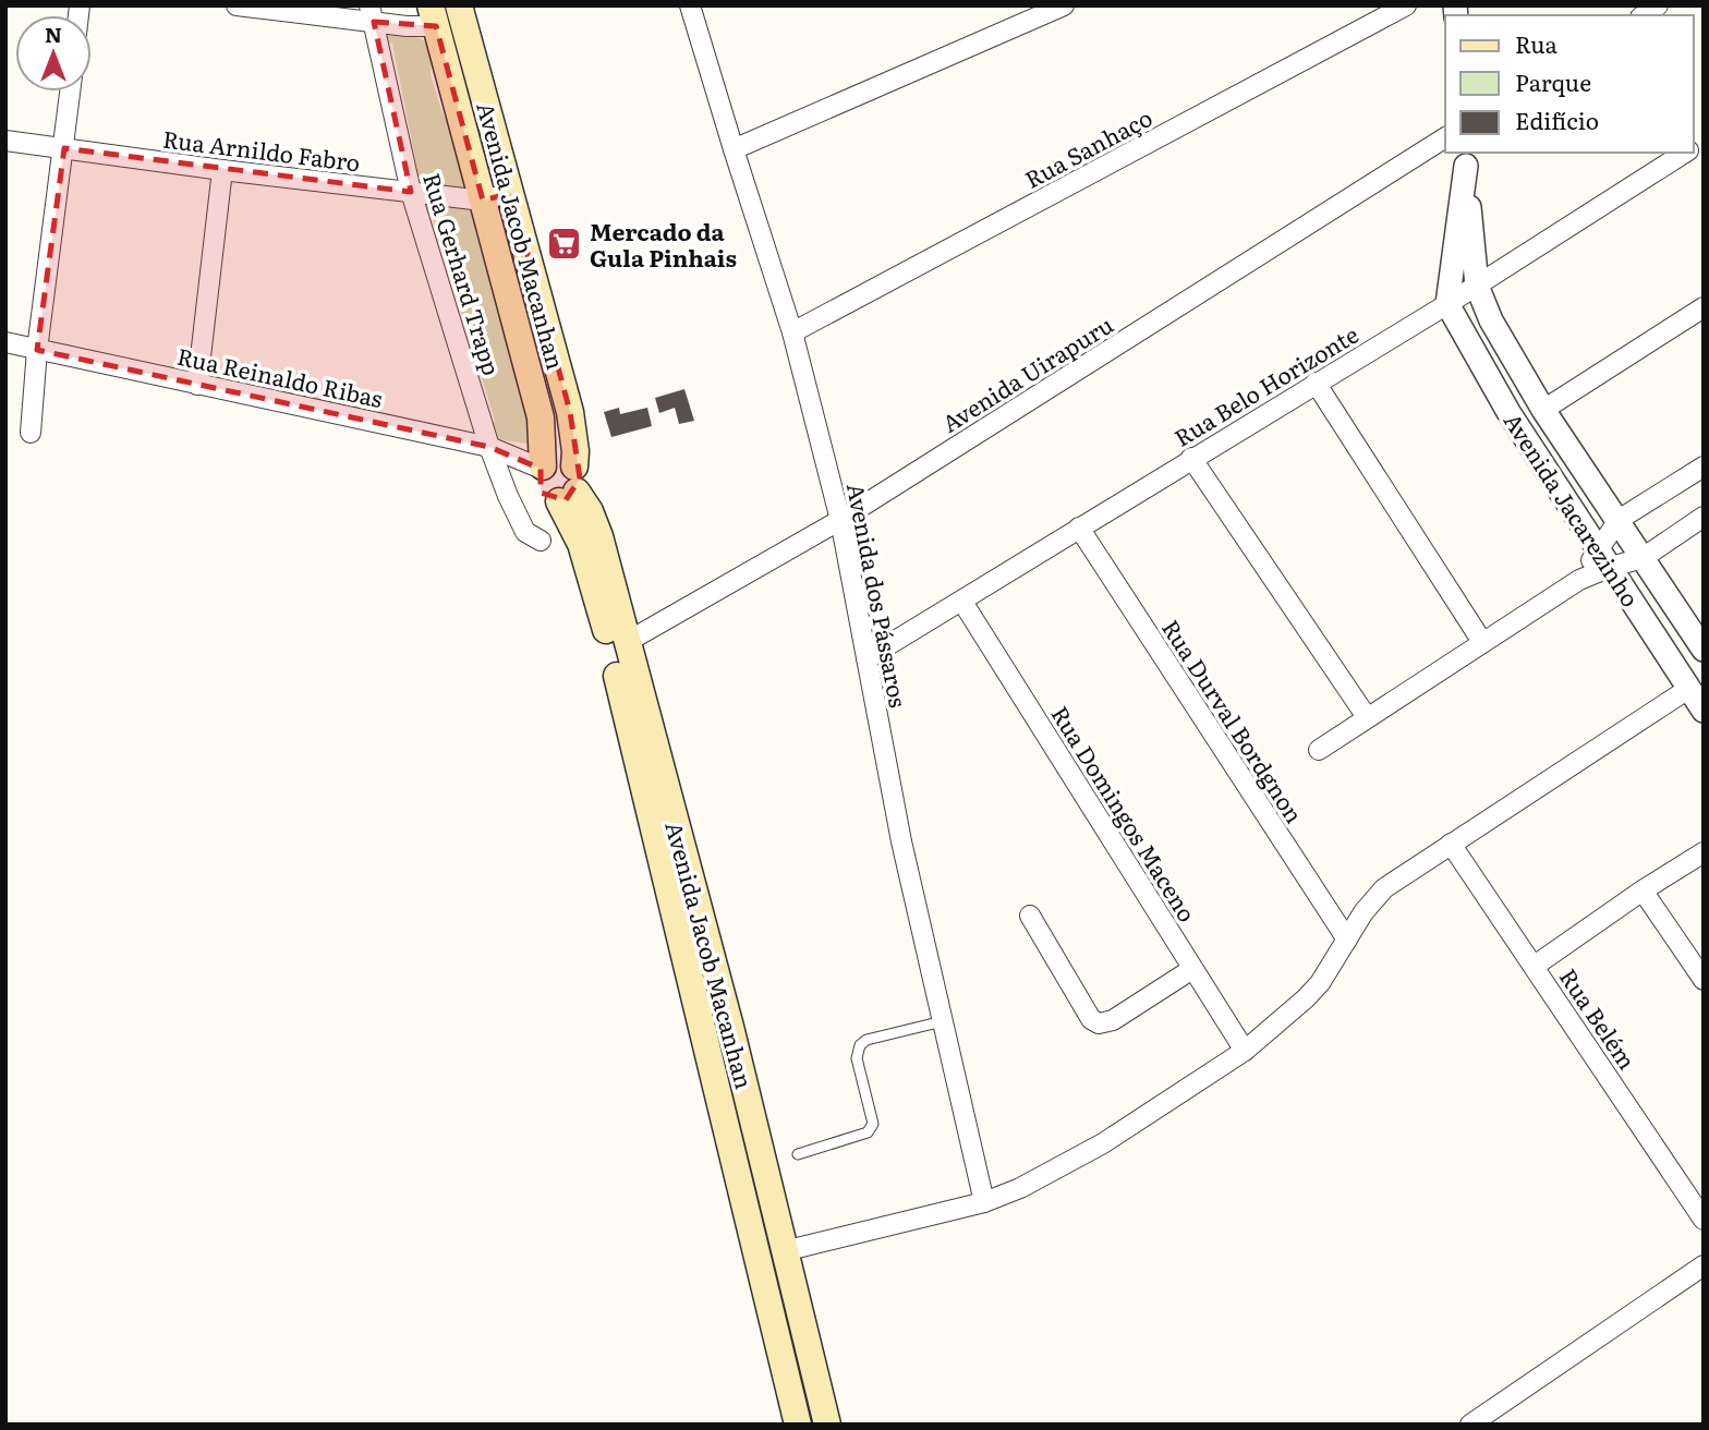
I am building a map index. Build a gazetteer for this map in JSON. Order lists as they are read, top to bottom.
{
  "streets": {
    "main road": ["Avenida Jacob Macanhan"],
    "street": [
      "Rua Sanhaço",
      "Rua Arnildo Fabro",
      "Rua Gerhard Trapp",
      "Avenida Uirapuru",
      "Rua Reinaldo Ribas",
      "Rua Belo Horizonte",
      "Avenida Jacarezinho",
      "Avenida dos Pássaros",
      "Rua Durval Bordgnon",
      "Rua Domingos Maceno",
      "Rua Belém"
    ]
  },
  "crossings": [
    ["Rua Sanhaço", "Avenida dos Pássaros"],
    ["Rua Arnildo Fabro", "Avenida Jacob Macanhan"],
    ["Rua Arnildo Fabro", "Rua Gerhard Trapp"],
    ["Avenida Jacob Macanhan", "Avenida Uirapuru"],
    ["Avenida Jacob Macanhan", "Rua Reinaldo Ribas"],
    ["Rua Gerhard Trapp", "Rua Reinaldo Ribas"],
    ["Avenida Uirapuru", "Avenida dos Pássaros"],
    ["Rua Belo Horizonte", "Avenida Jacarezinho"],
    ["Rua Belo Horizonte", "Avenida dos Pássaros"],
    ["Rua Belo Horizonte", "Rua Durval Bordgnon"],
    ["Rua Belo Horizonte", "Rua Domingos Maceno"]
  ],
  "places": {
    "supermarket": ["Mercado da Gula Pinhais"]
  },
  "legend": ["Rua", "Parque", "Edifício"],
  "north": "top"
}
